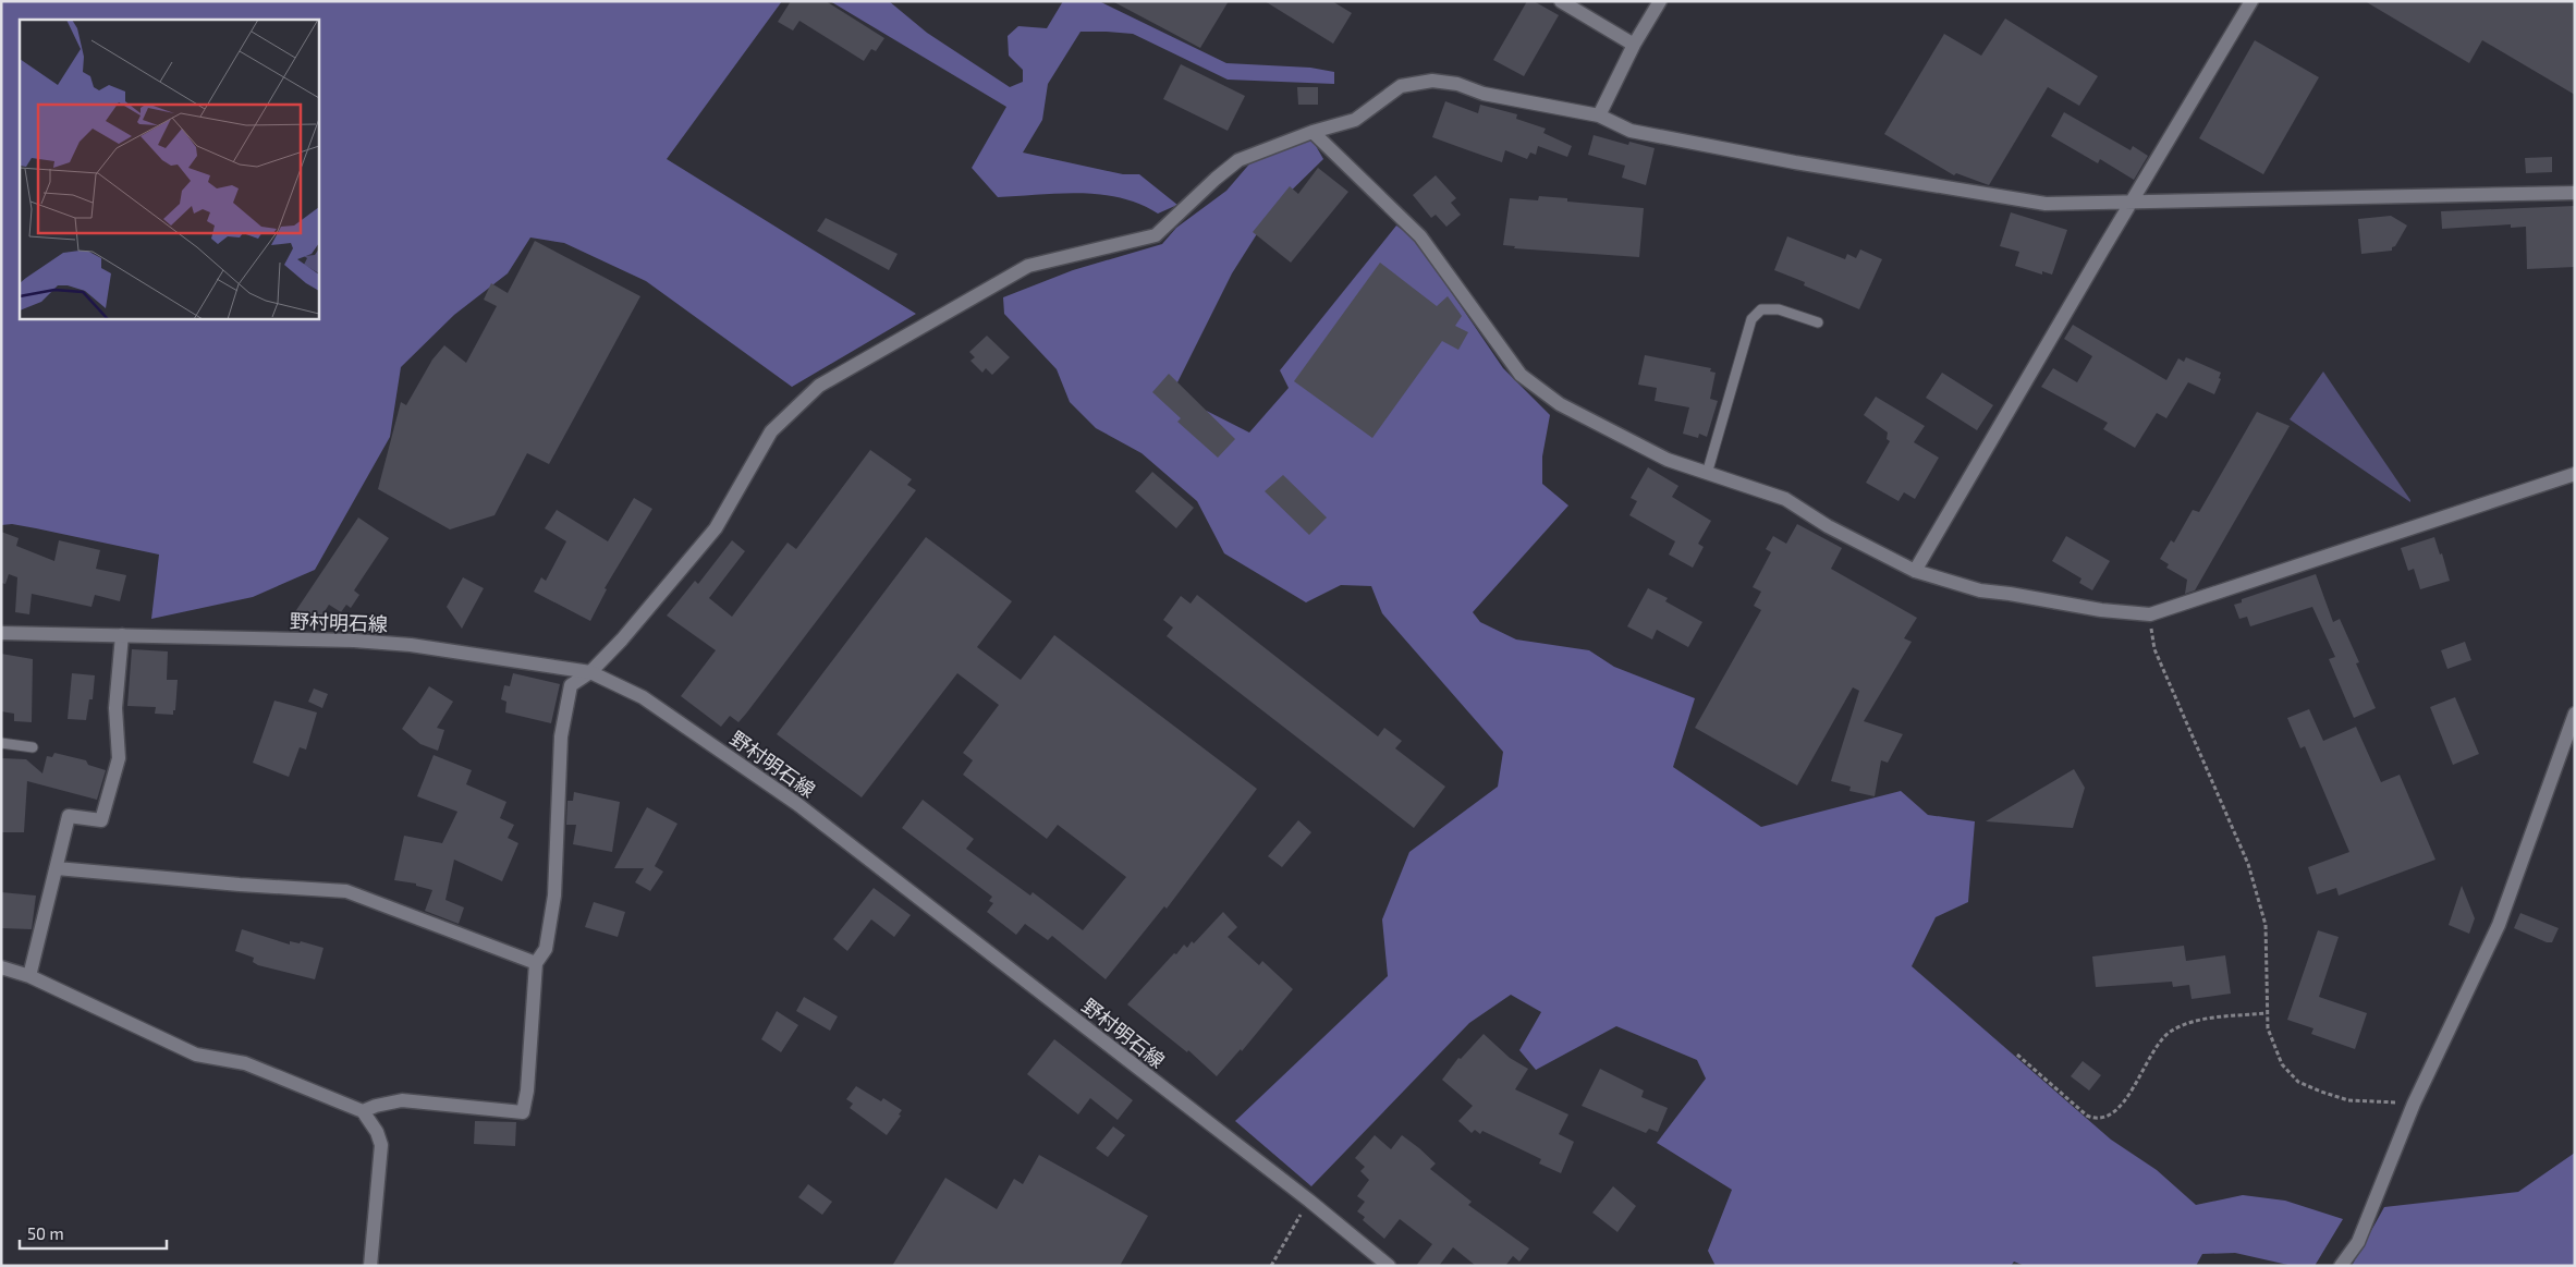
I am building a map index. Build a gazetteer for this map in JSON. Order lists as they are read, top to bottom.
{
  "streets": {
    "street": ["野村明石線"]
  },
  "scale_bar": "50 m"
}
